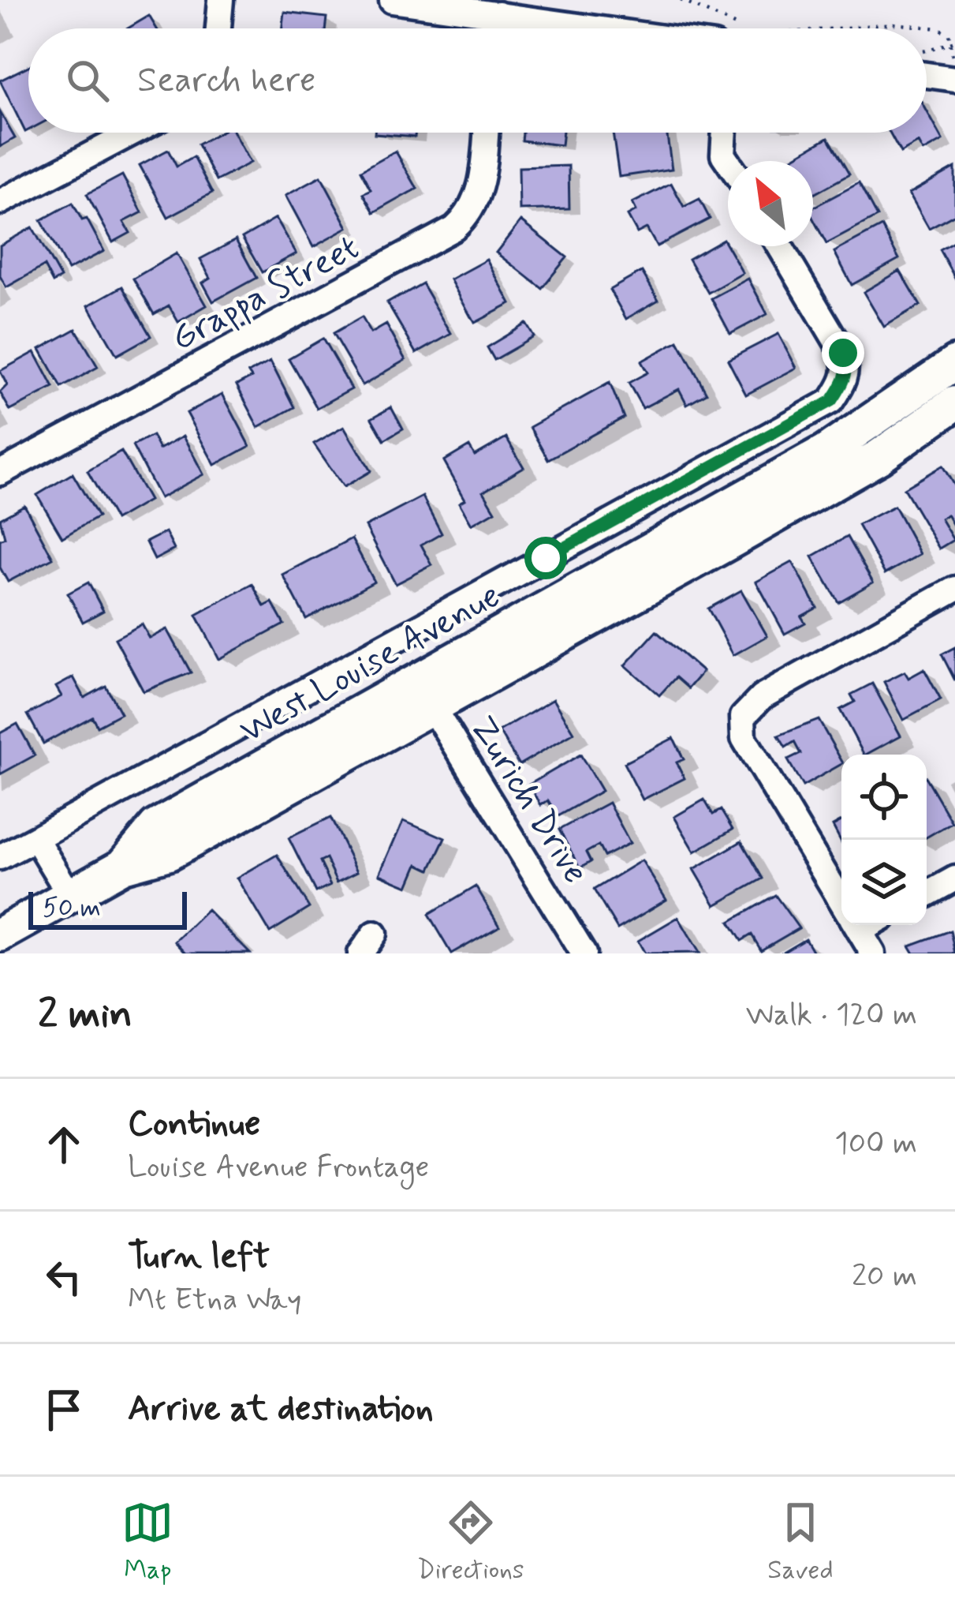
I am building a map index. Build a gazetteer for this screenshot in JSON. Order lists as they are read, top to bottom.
{
  "streets": {
    "main road": ["West Louise Avenue"],
    "street": ["Grappa Street", "Zurich Drive"]
  },
  "crossings": [
    ["West Louise Avenue", "Zurich Drive"]
  ],
  "scale_bar": "50 m",
  "north": "top left",
  "page": {
    "search": "Search here",
    "scale": "50 m",
    "heading": ["2 min", "Walk · 120 m"],
    "list": [
      ["Continue", "Louise Avenue Frontage", "100 m"],
      ["Turn left", "Mt Etna Way", "20 m"],
      "Arrive at destination"
    ],
    "nav": ["Map", "Directions", "Saved"]
  }
}
